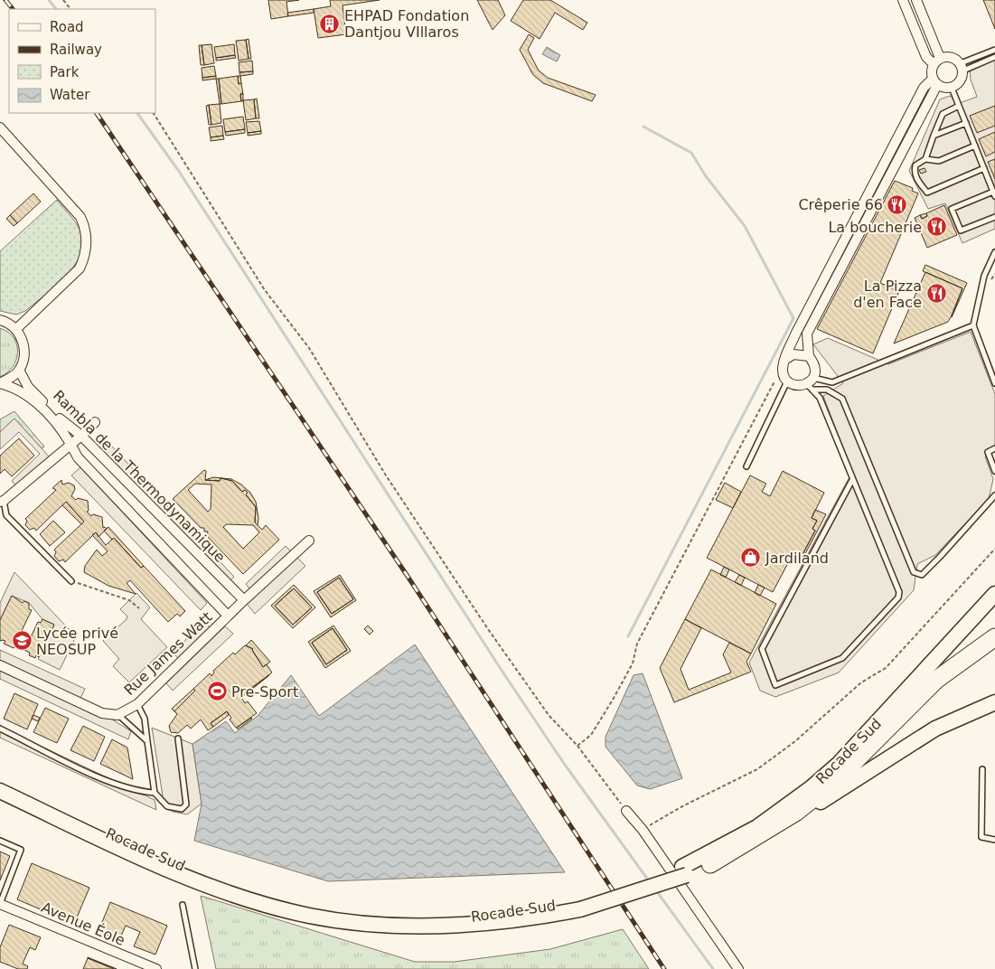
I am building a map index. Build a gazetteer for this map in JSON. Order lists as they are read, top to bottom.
{
  "streets": {
    "main road": ["Rocade Sud"],
    "street": ["Rambla de la Thermodynamique", "Rue James Watt", "Avenue Éole"]
  },
  "crossings": [
    ["Rambla de la Thermodynamique", "Rue James Watt"]
  ],
  "places": {
    "building": ["EHPAD Fondation Dantjou VIllaros"],
    "restaurant": ["Crêperie 66", "La boucherie", "La Pizza d'en Face"],
    "shop": ["Jardiland"],
    "school or university": ["Lycée privé NEOSUP"],
    "sports": ["Pre-Sport"]
  },
  "legend": [
    "Road",
    "Railway",
    "Park",
    "Water"
  ]
}
